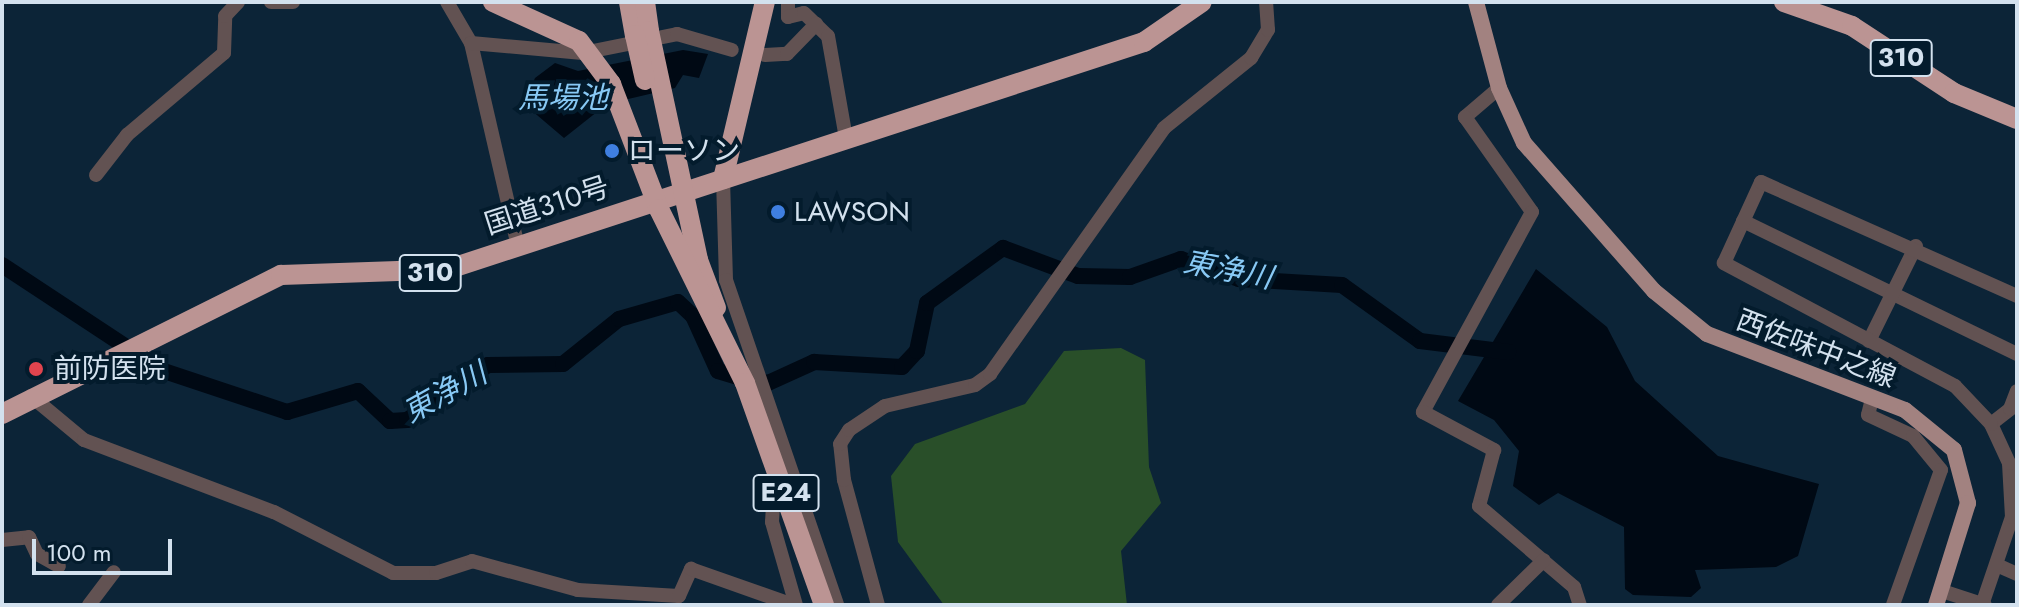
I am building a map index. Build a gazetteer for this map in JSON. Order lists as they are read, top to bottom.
{
  "streets": {
    "highway": ["310", "国道310号", "E24"],
    "main road": ["西佐味中之線"]
  },
  "water": ["馬場池", "東浄川"],
  "places": ["ローソン", "LAWSON", "前防医院"],
  "scale_bar": "100 m"
}
